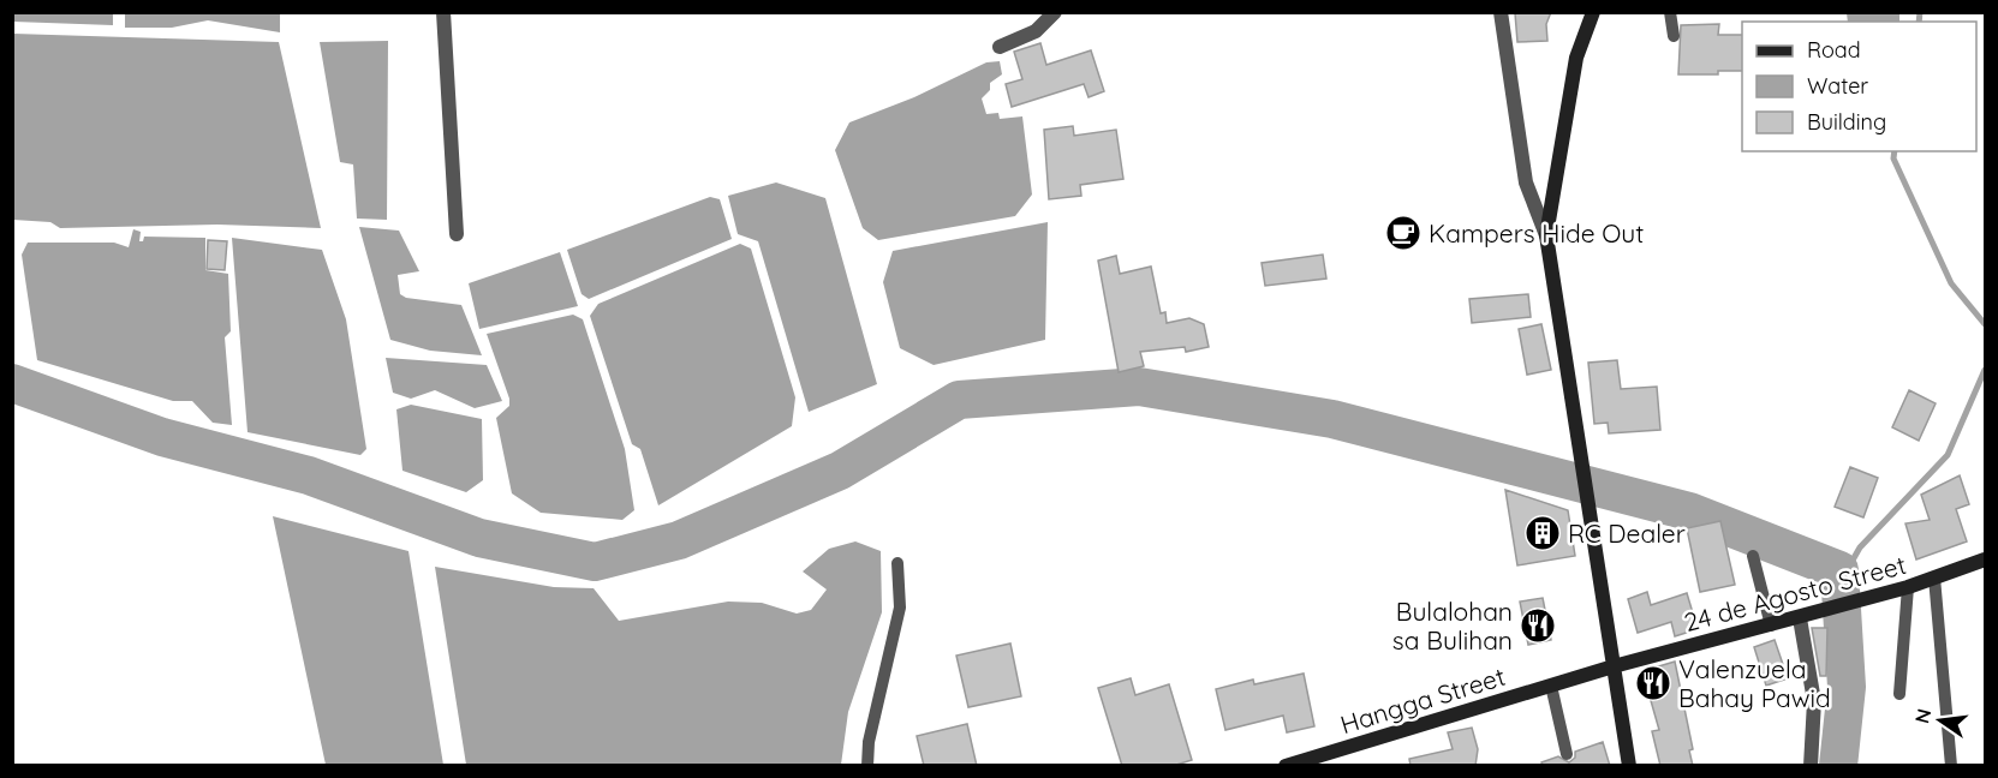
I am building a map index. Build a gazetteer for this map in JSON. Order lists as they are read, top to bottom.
{
  "streets": {
    "main road": ["24 de Agosto Street", "Hangga Street"]
  },
  "crossings": [
    ["24 de Agosto Street", "Hangga Street"]
  ],
  "places": {
    "cafe": ["Kampers Hide Out"],
    "building": ["RC Dealer"],
    "restaurant": ["Bulalohan sa Bulihan", "Valenzuela Bahay Pawid"]
  },
  "legend": ["Road", "Water", "Building"],
  "north": "left"
}
